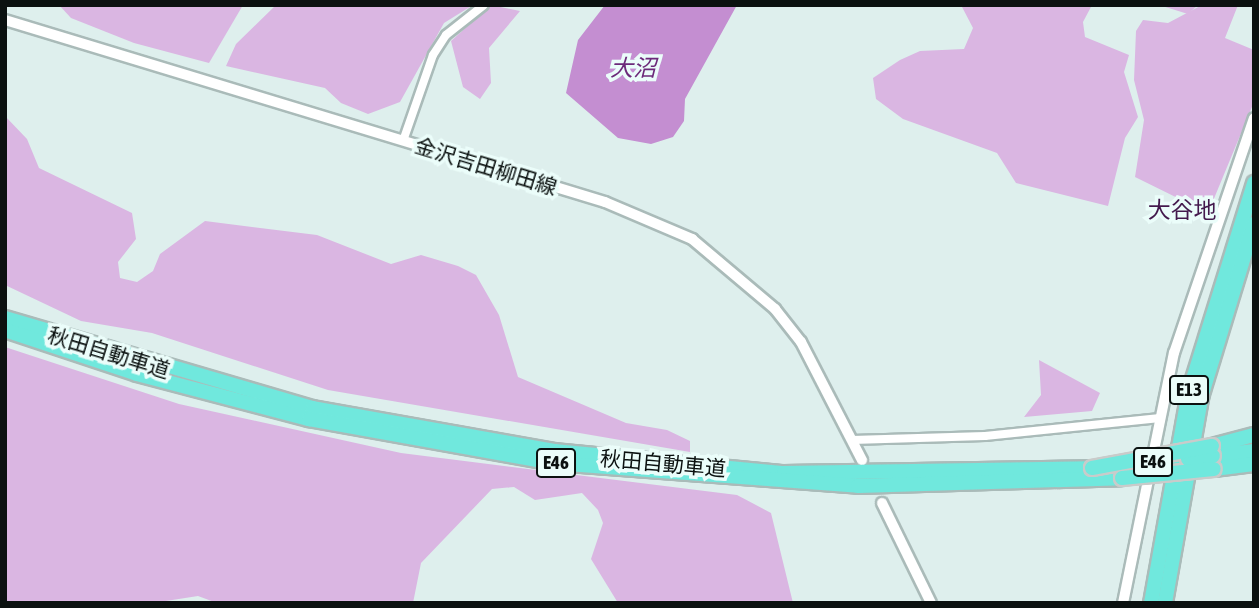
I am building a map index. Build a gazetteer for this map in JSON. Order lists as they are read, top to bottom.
{
  "streets": {
    "highway": ["秋田自動車道", "E13", "E46"],
    "main road": ["金沢吉田柳田線"]
  },
  "districts": ["大谷地"],
  "water": ["大沼"]
}
